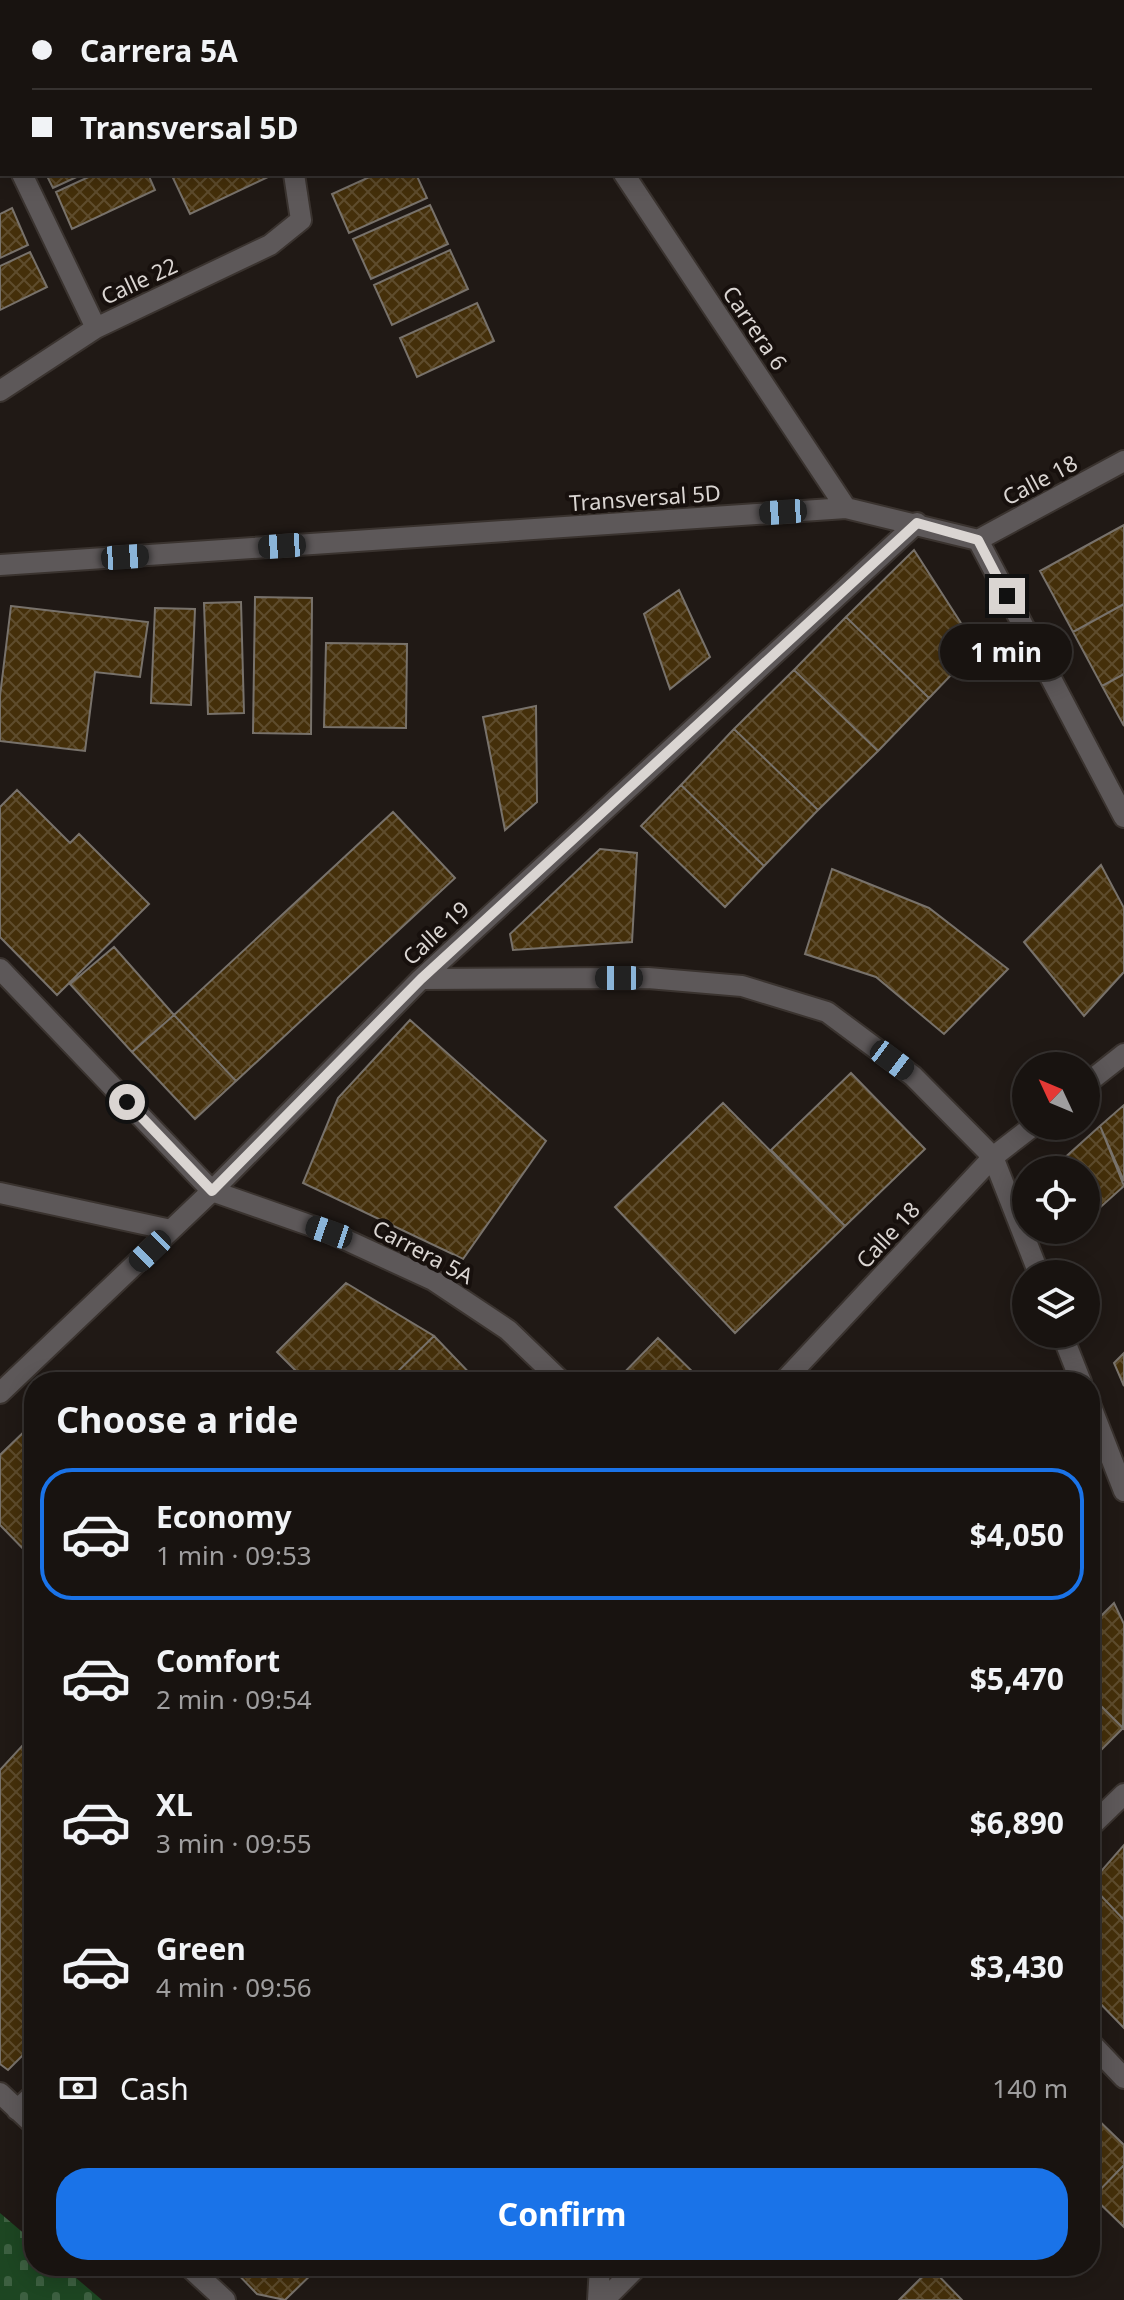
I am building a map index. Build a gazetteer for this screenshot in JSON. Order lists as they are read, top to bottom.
{
  "streets": {
    "street": [
      "Calle 22",
      "Carrera 6",
      "Calle 18",
      "Transversal 5D",
      "Calle 19",
      "Carrera 5A"
    ]
  },
  "crossings": [
    ["Carrera 6", "Transversal 5D"],
    ["Calle 18", "Transversal 5D"],
    ["Transversal 5D", "Calle 19"],
    ["Calle 19", "Carrera 5A"]
  ],
  "north": "top left",
  "page": {
    "banner": ["Carrera 5A", "Transversal 5D"],
    "bubble": "1 min",
    "heading": "Choose a ride",
    "list": [
      {
        "name": "Economy",
        "note": "1 min · 09:53",
        "value": "$4,050"
      },
      {
        "name": "Comfort",
        "note": "2 min · 09:54",
        "value": "$5,470"
      },
      {
        "name": "XL",
        "note": "3 min · 09:55",
        "value": "$6,890"
      },
      {
        "name": "Green",
        "note": "4 min · 09:56",
        "value": "$3,430"
      }
    ],
    "pay": ["Cash", "140 m"],
    "buttons": "Confirm"
  }
}
